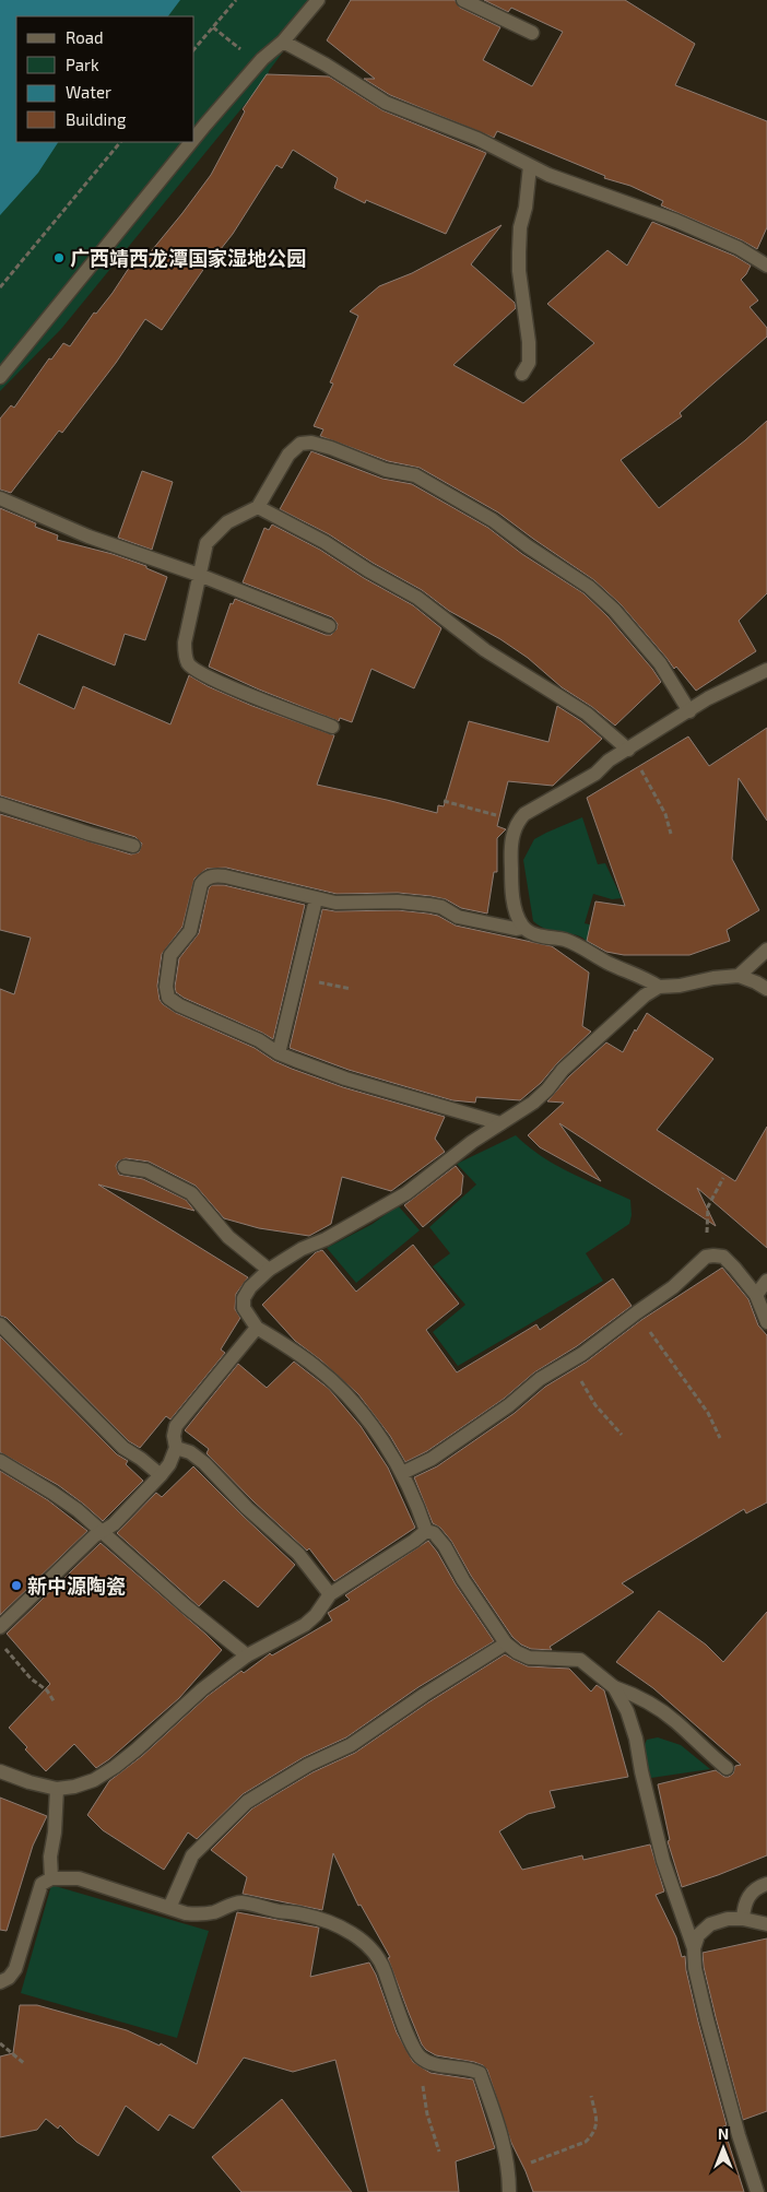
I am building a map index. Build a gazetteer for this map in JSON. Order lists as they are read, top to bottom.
{
  "places": ["广西靖西龙潭国家湿地公园", "新中源陶瓷"],
  "legend": [
    "Road",
    "Park",
    "Water",
    "Building"
  ],
  "north": "top"
}
